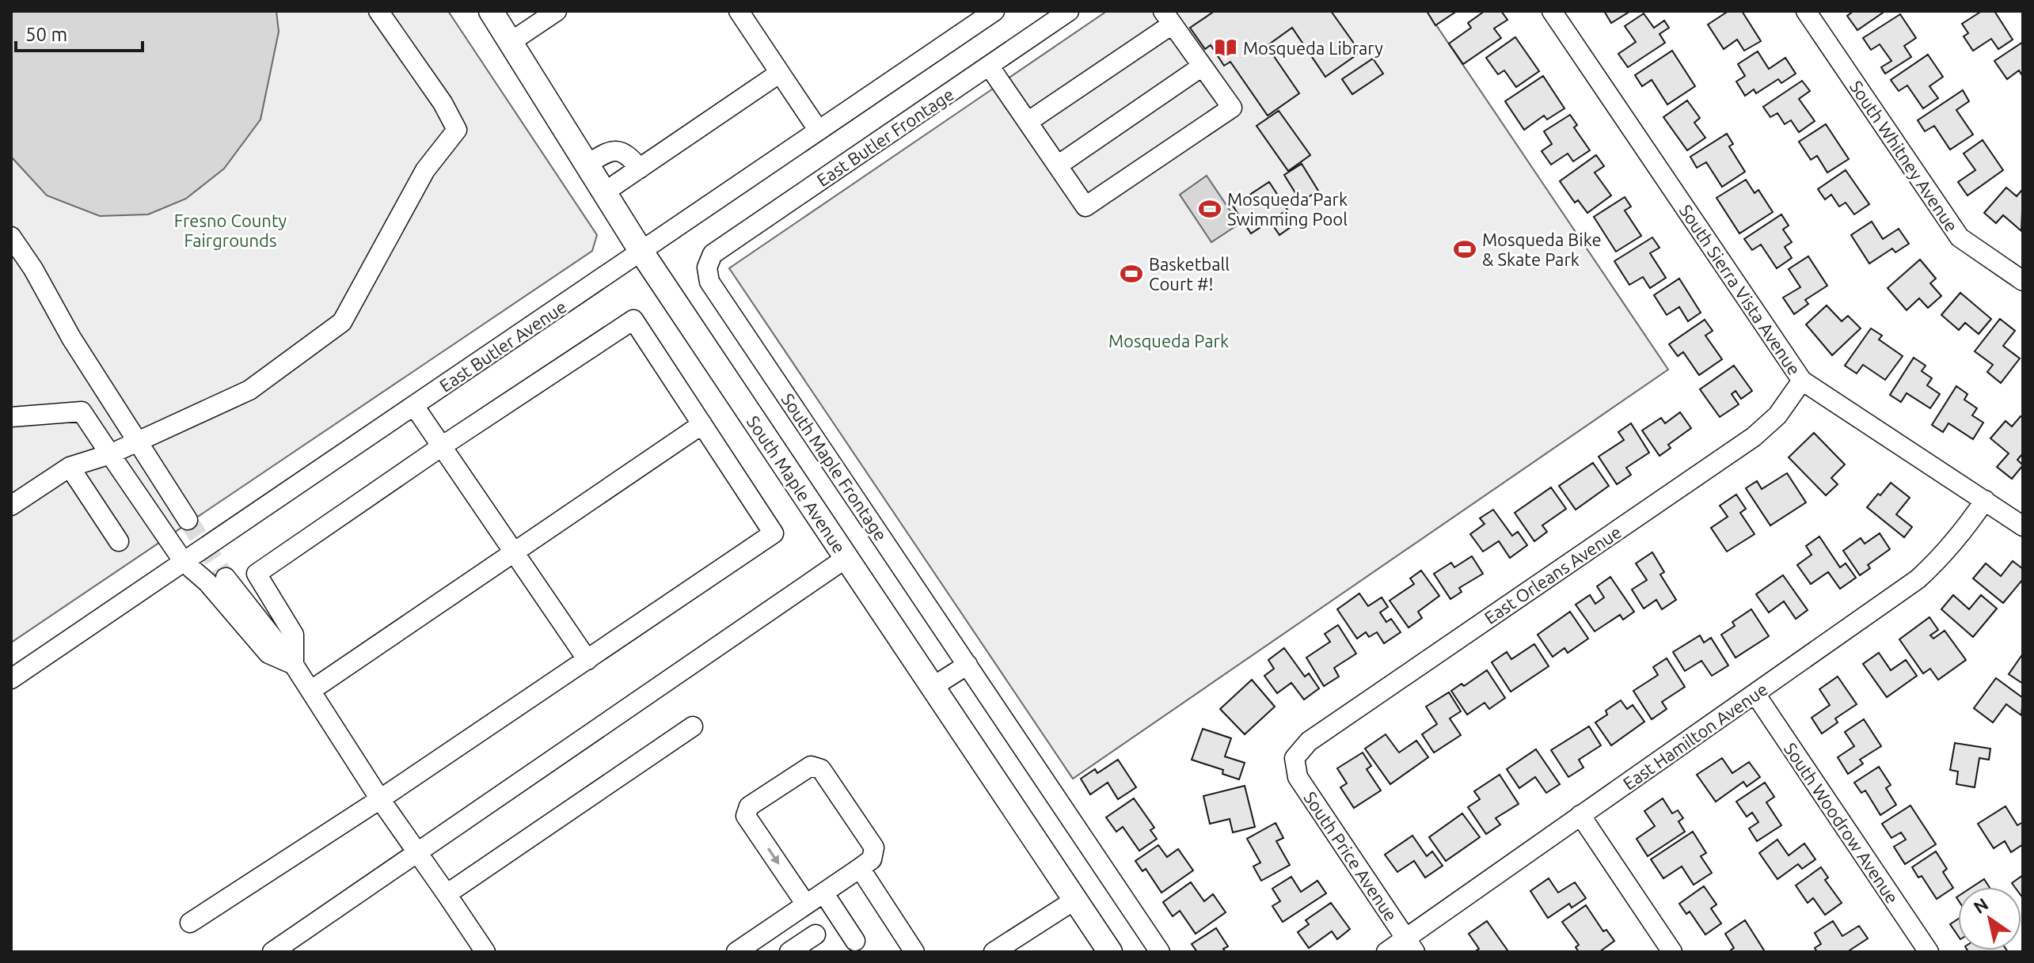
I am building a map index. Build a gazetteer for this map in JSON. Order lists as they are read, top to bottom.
{
  "streets": {
    "main road": ["South Maple Avenue"],
    "street": [
      "East Butler Frontage",
      "South Whitney Avenue",
      "South Sierra Vista Avenue",
      "East Butler Avenue",
      "South Maple Frontage",
      "East Orleans Avenue",
      "East Hamilton Avenue",
      "South Woodrow Avenue",
      "South Price Avenue"
    ]
  },
  "crossings": [
    ["East Butler Frontage", "South Maple Frontage"],
    ["South Sierra Vista Avenue", "East Orleans Avenue"],
    ["South Sierra Vista Avenue", "East Hamilton Avenue"],
    ["East Butler Avenue", "South Maple Avenue"],
    ["East Orleans Avenue", "South Price Avenue"],
    ["East Hamilton Avenue", "South Woodrow Avenue"],
    ["East Hamilton Avenue", "South Price Avenue"]
  ],
  "parks": ["Fresno County Fairgrounds", "Mosqueda Park"],
  "places": {
    "library": ["Mosqueda Library"],
    "sports": ["Mosqueda Park Swimming Pool", "Mosqueda Bike & Skate Park", "Basketball Court #!"]
  },
  "scale_bar": "50 m",
  "north": "top left"
}
